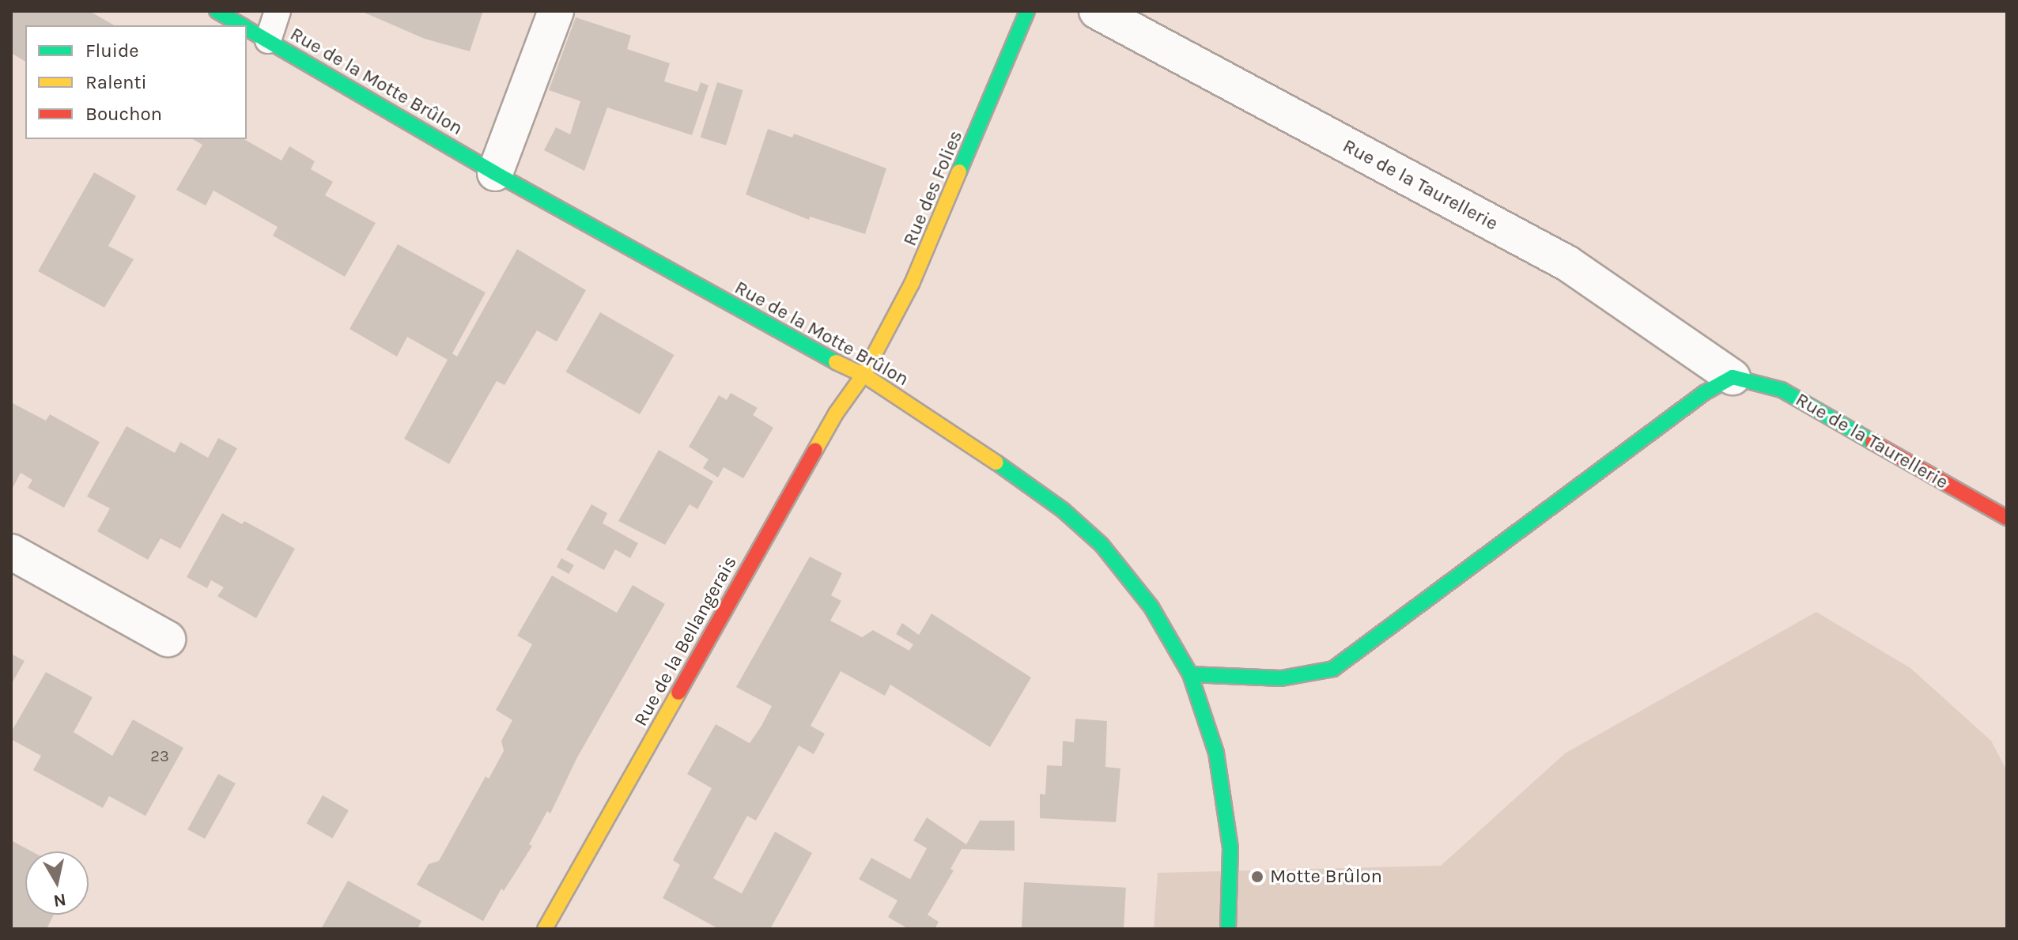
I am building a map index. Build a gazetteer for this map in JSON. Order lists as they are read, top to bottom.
{
  "streets": {
    "street": [
      "Rue de la Motte Brûlon",
      "Rue de la Taurellerie",
      "Rue des Folies",
      "Rue de la Bellangerais"
    ]
  },
  "crossings": [
    ["Rue de la Motte Brûlon", "Rue des Folies"],
    ["Rue de la Motte Brûlon", "Rue de la Bellangerais"],
    ["Rue des Folies", "Rue de la Bellangerais"]
  ],
  "places": ["Motte Brûlon"],
  "house_numbers": ["23"],
  "legend": ["Fluide", "Ralenti", "Bouchon"],
  "north": "bottom"
}
